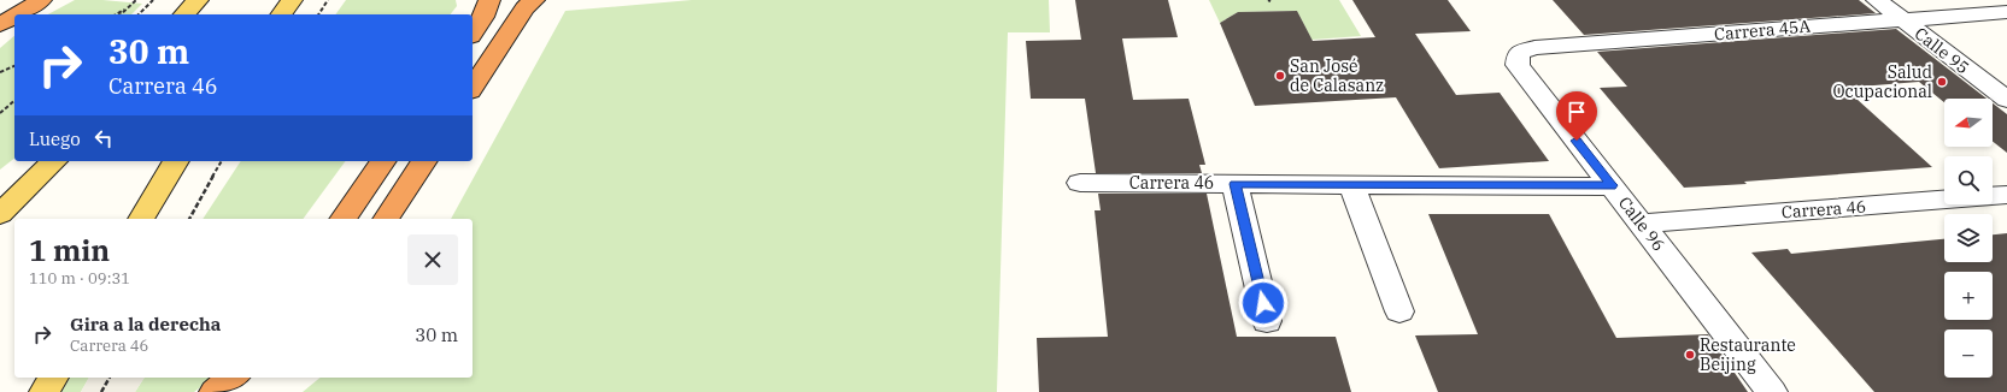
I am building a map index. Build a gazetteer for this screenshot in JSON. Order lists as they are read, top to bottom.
{
  "streets": {
    "street": [
      "Carrera 45A",
      "Calle 95",
      "Carrera 46",
      "Calle 96"
    ]
  },
  "crossings": [
    ["Carrera 45A", "Calle 95"],
    ["Carrera 45A", "Calle 96"],
    ["Carrera 46", "Calle 96"]
  ],
  "places": ["San José de Calasanz", "Salud Ocupacional", "Restaurante Beijing"],
  "north": "left",
  "page": {
    "turn": ["30 m", "Carrera 46"],
    "map_buttons": ["+", "−"],
    "then": "Luego",
    "heading": ["1 min", "110 m · 09:31"],
    "list": [
      {
        "name": "Gira a la derecha",
        "note": "Carrera 46",
        "value": "30 m"
      }
    ]
  }
}
